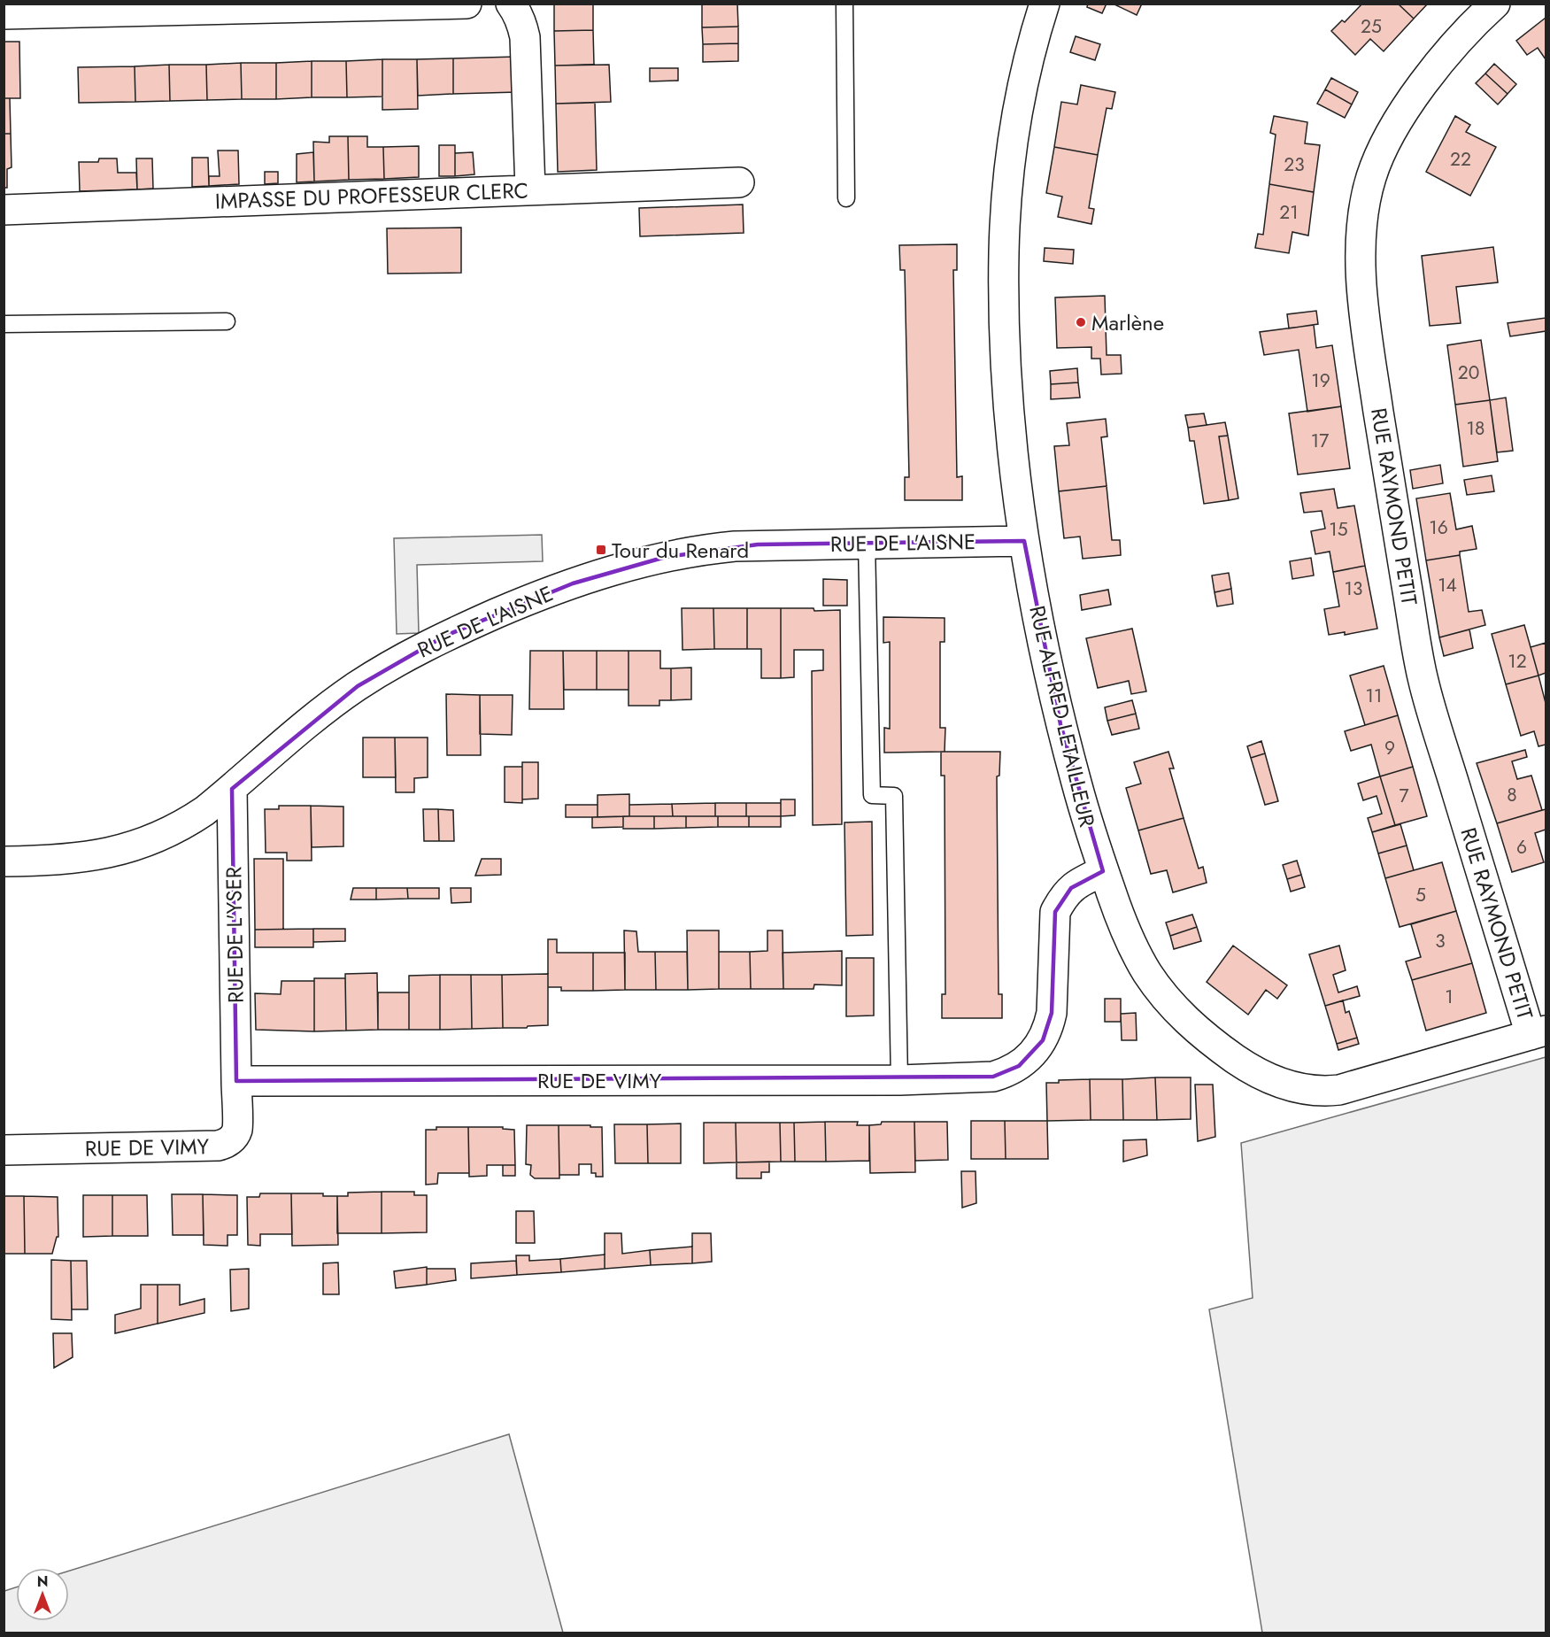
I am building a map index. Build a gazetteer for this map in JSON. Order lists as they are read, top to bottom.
{
  "streets": {
    "street": [
      "IMPASSE DU PROFESSEUR CLERC",
      "RUE RAYMOND PETIT",
      "RUE DE L'AISNE",
      "RUE ALFRED LETAILLEUR",
      "RUE DE L'YSER",
      "RUE DE VIMY"
    ]
  },
  "crossings": [
    ["RUE RAYMOND PETIT", "RUE ALFRED LETAILLEUR"],
    ["RUE DE L'AISNE", "RUE ALFRED LETAILLEUR"],
    ["RUE DE L'AISNE", "RUE DE L'YSER"],
    ["RUE ALFRED LETAILLEUR", "RUE DE VIMY"],
    ["RUE DE L'YSER", "RUE DE VIMY"]
  ],
  "places": {
    "other": ["Marlène"],
    "transit": ["Tour du Renard"]
  },
  "house_numbers": [
    "25",
    "22",
    "23",
    "21",
    "20",
    "19",
    "18",
    "17",
    "16",
    "15",
    "14",
    "13",
    "12",
    "11",
    "9",
    "8",
    "7",
    "6",
    "5",
    "3",
    "1"
  ],
  "north": "top"
}
